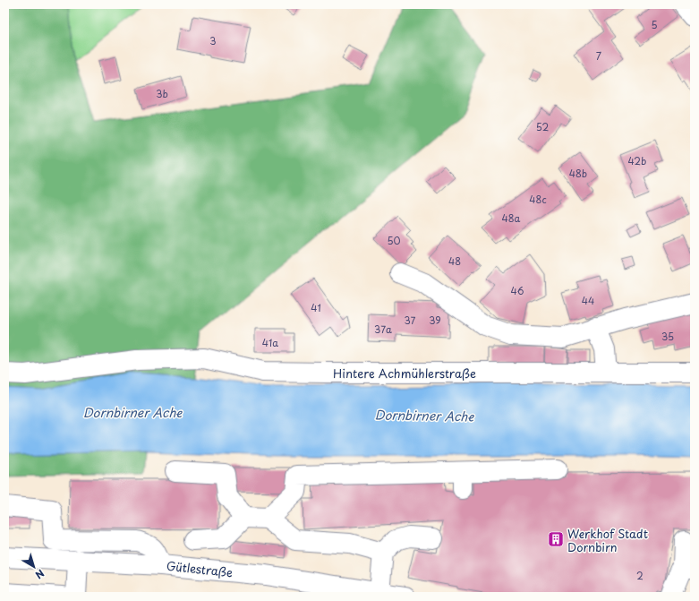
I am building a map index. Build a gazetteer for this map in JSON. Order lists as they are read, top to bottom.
{
  "streets": {
    "street": ["Hintere Achmühlerstraße", "Gütlestraße"]
  },
  "water": ["Dornbirner Ache"],
  "places": {
    "building": ["Werkhof Stadt Dornbirn"]
  },
  "house_numbers": [
    "5",
    "3",
    "7",
    "3b",
    "52",
    "42b",
    "48b",
    "48c",
    "48a",
    "50",
    "48",
    "46",
    "44",
    "41",
    "37",
    "39",
    "37a",
    "35",
    "41a",
    "2"
  ],
  "north": "bottom right"
}
